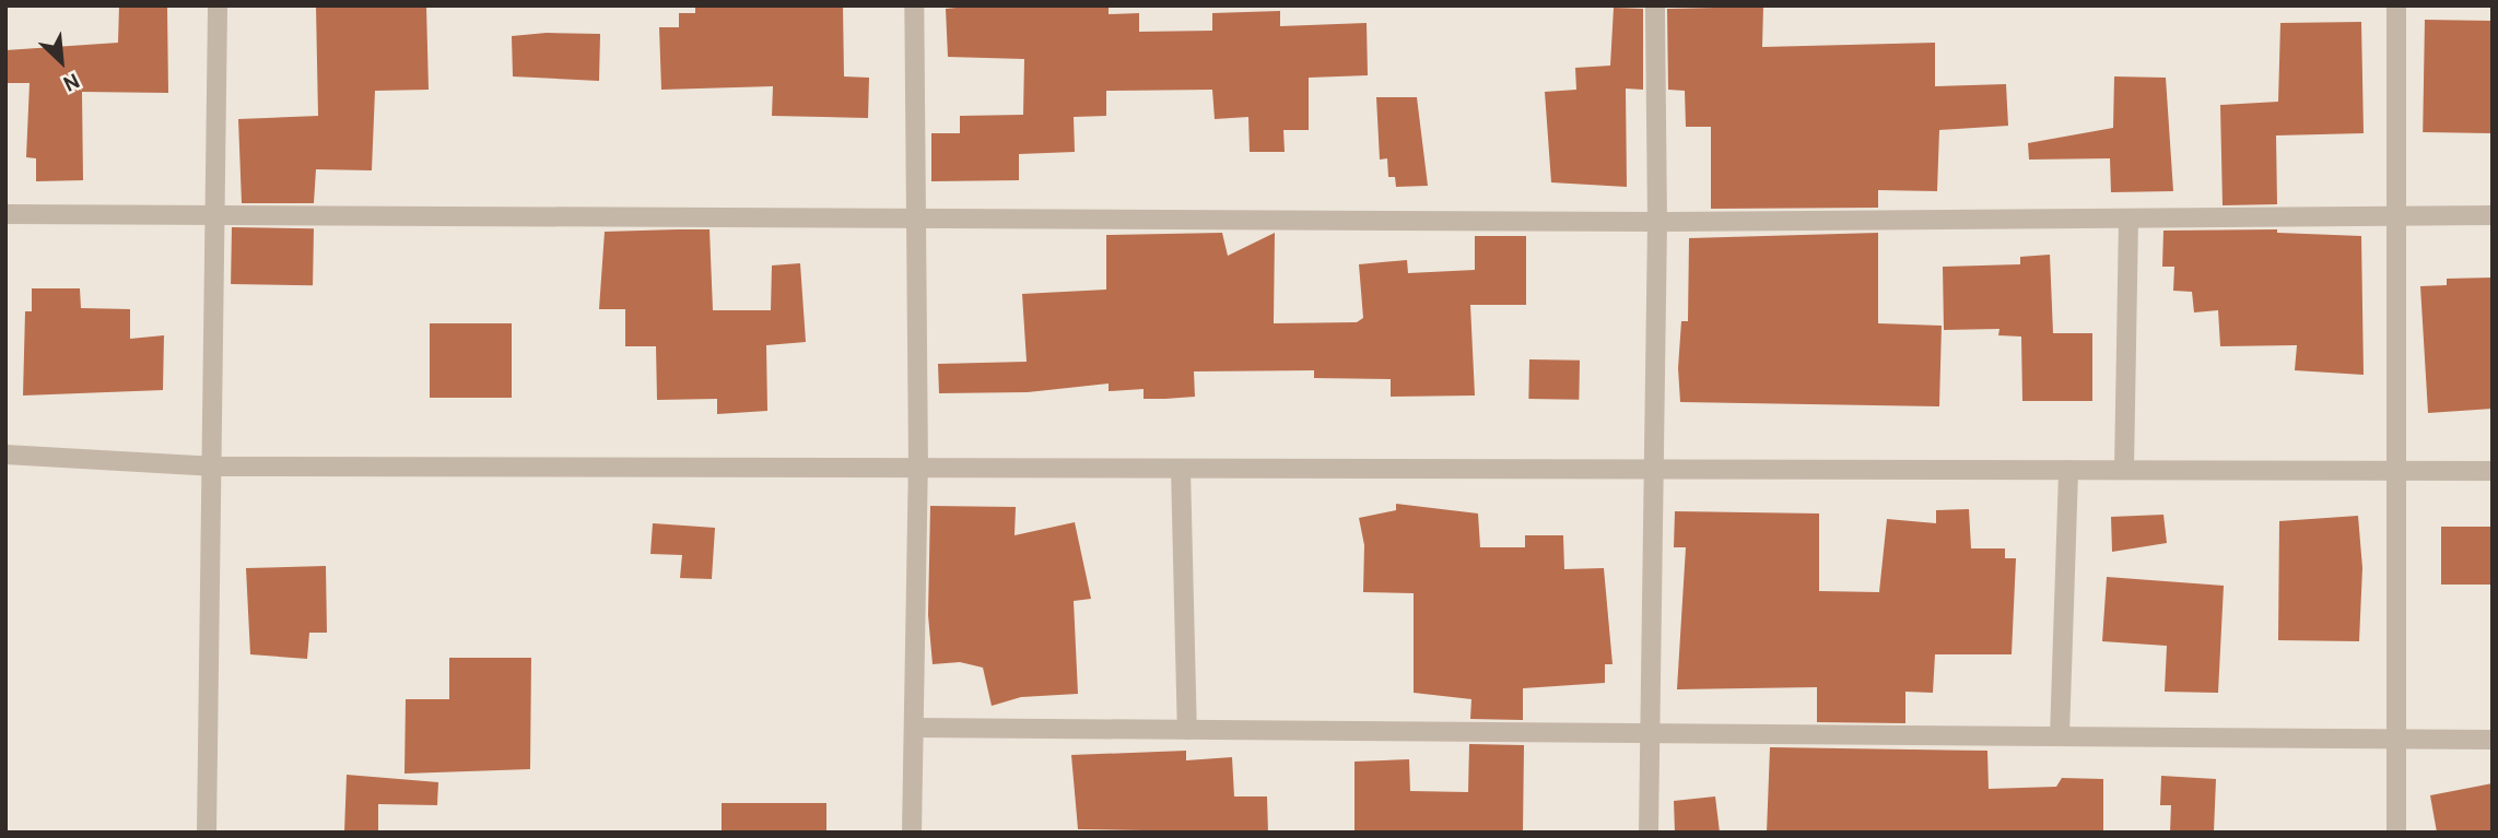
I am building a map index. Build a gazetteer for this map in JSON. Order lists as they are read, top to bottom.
{
  "north": "bottom right"
}
